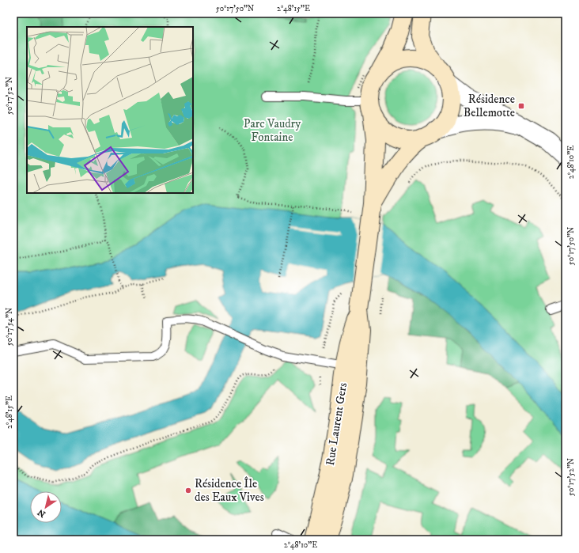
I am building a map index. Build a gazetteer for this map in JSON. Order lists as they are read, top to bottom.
{
  "streets": {
    "main road": ["Rue Laurent Gers"]
  },
  "parks": ["Parc Vaudry Fontaine"],
  "places": {
    "transit": ["Résidence Bellemotte"],
    "other": ["Résidence Île des Eaux Vives"]
  },
  "north": "bottom left",
  "coordinates": [
    "50°17'50\"N",
    "2°48'15\"E",
    "50°17'52\"N",
    "2°48'10\"E",
    "50°17'54\"N"
  ]
}
